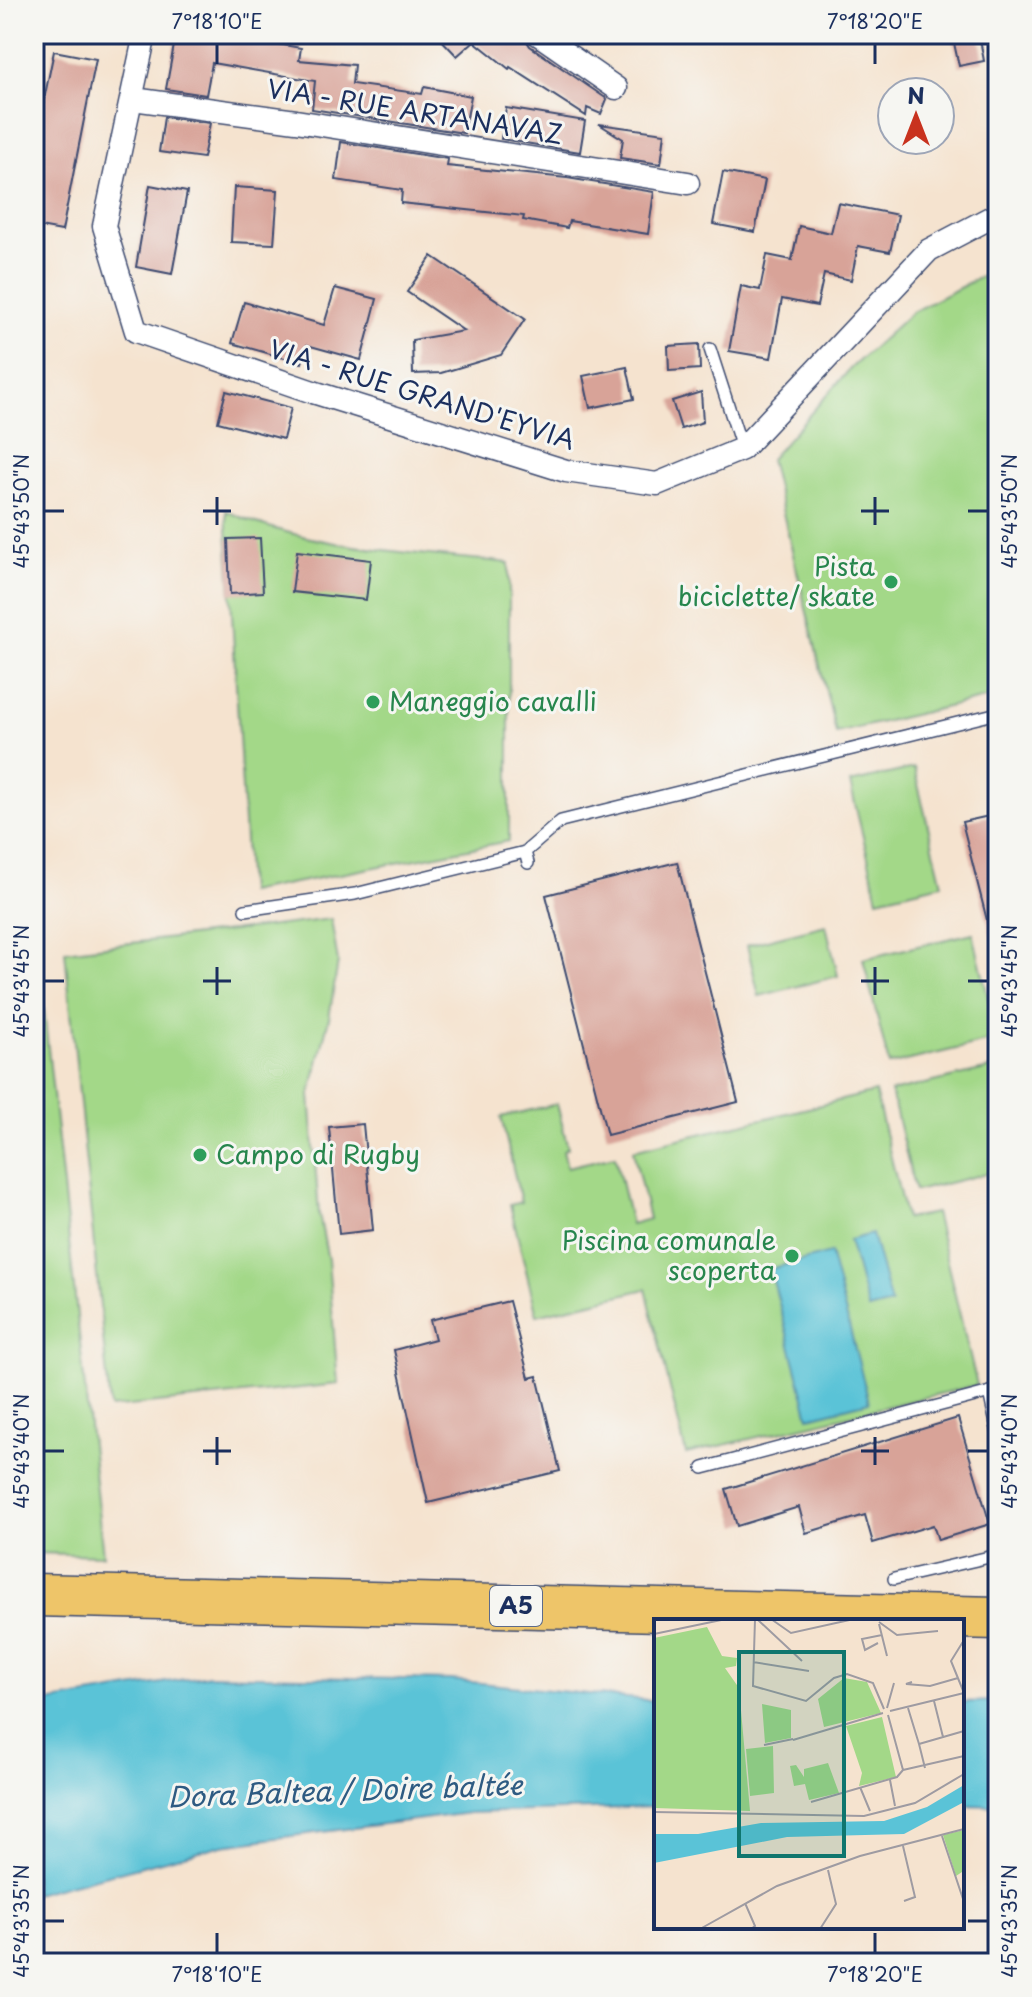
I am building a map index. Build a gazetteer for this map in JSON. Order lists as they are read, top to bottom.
{
  "streets": {
    "highway": ["A5"],
    "street": ["VIA - RUE ARTANAVAZ", "VIA - RUE GRAND'EYVIA"]
  },
  "crossings": [
    ["VIA - RUE ARTANAVAZ", "VIA - RUE GRAND'EYVIA"]
  ],
  "water": ["Dora Baltea / Doire baltée"],
  "places": [
    "Pista biciclette/ skate",
    "Maneggio cavalli",
    "Campo di Rugby",
    "Piscina comunale scoperta"
  ],
  "north": "top",
  "coordinates": [
    "7°18'10\"E",
    "7°18'20\"E",
    "45°43'50\"N",
    "45°43'45\"N",
    "45°43'40\"N",
    "45°43'35\"N"
  ]
}
